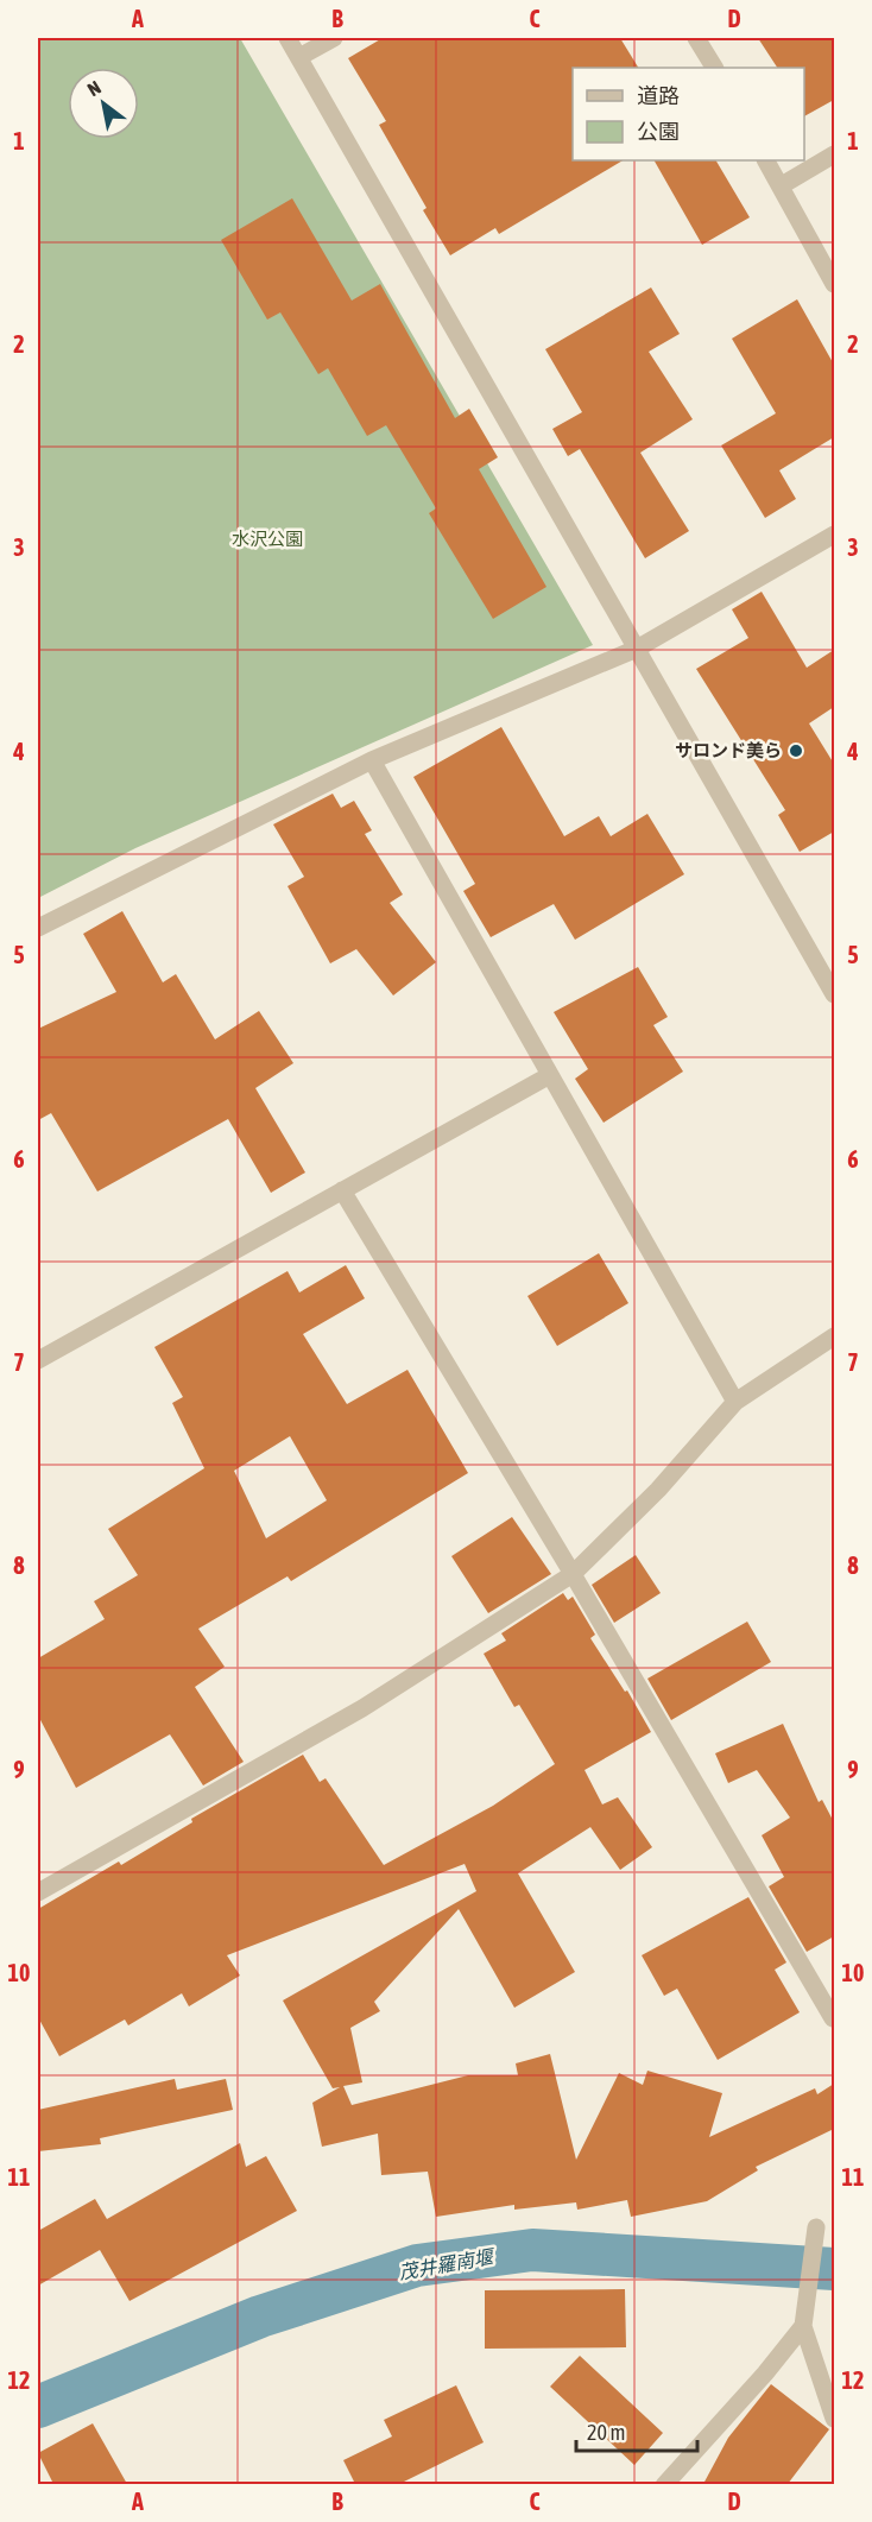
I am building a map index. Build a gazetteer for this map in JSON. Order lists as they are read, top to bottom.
{
  "water": ["茂井羅南堰"],
  "parks": ["水沢公園"],
  "places": ["サロンド美ら"],
  "legend": ["道路", "公園"],
  "scale_bar": "20 m",
  "north": "top left",
  "grid": {
    "columns": [
      "A",
      "B",
      "C",
      "D"
    ],
    "rows": [
      "1",
      "2",
      "3",
      "4",
      "5",
      "6",
      "7",
      "8",
      "9",
      "10",
      "11",
      "12"
    ]
  }
}
